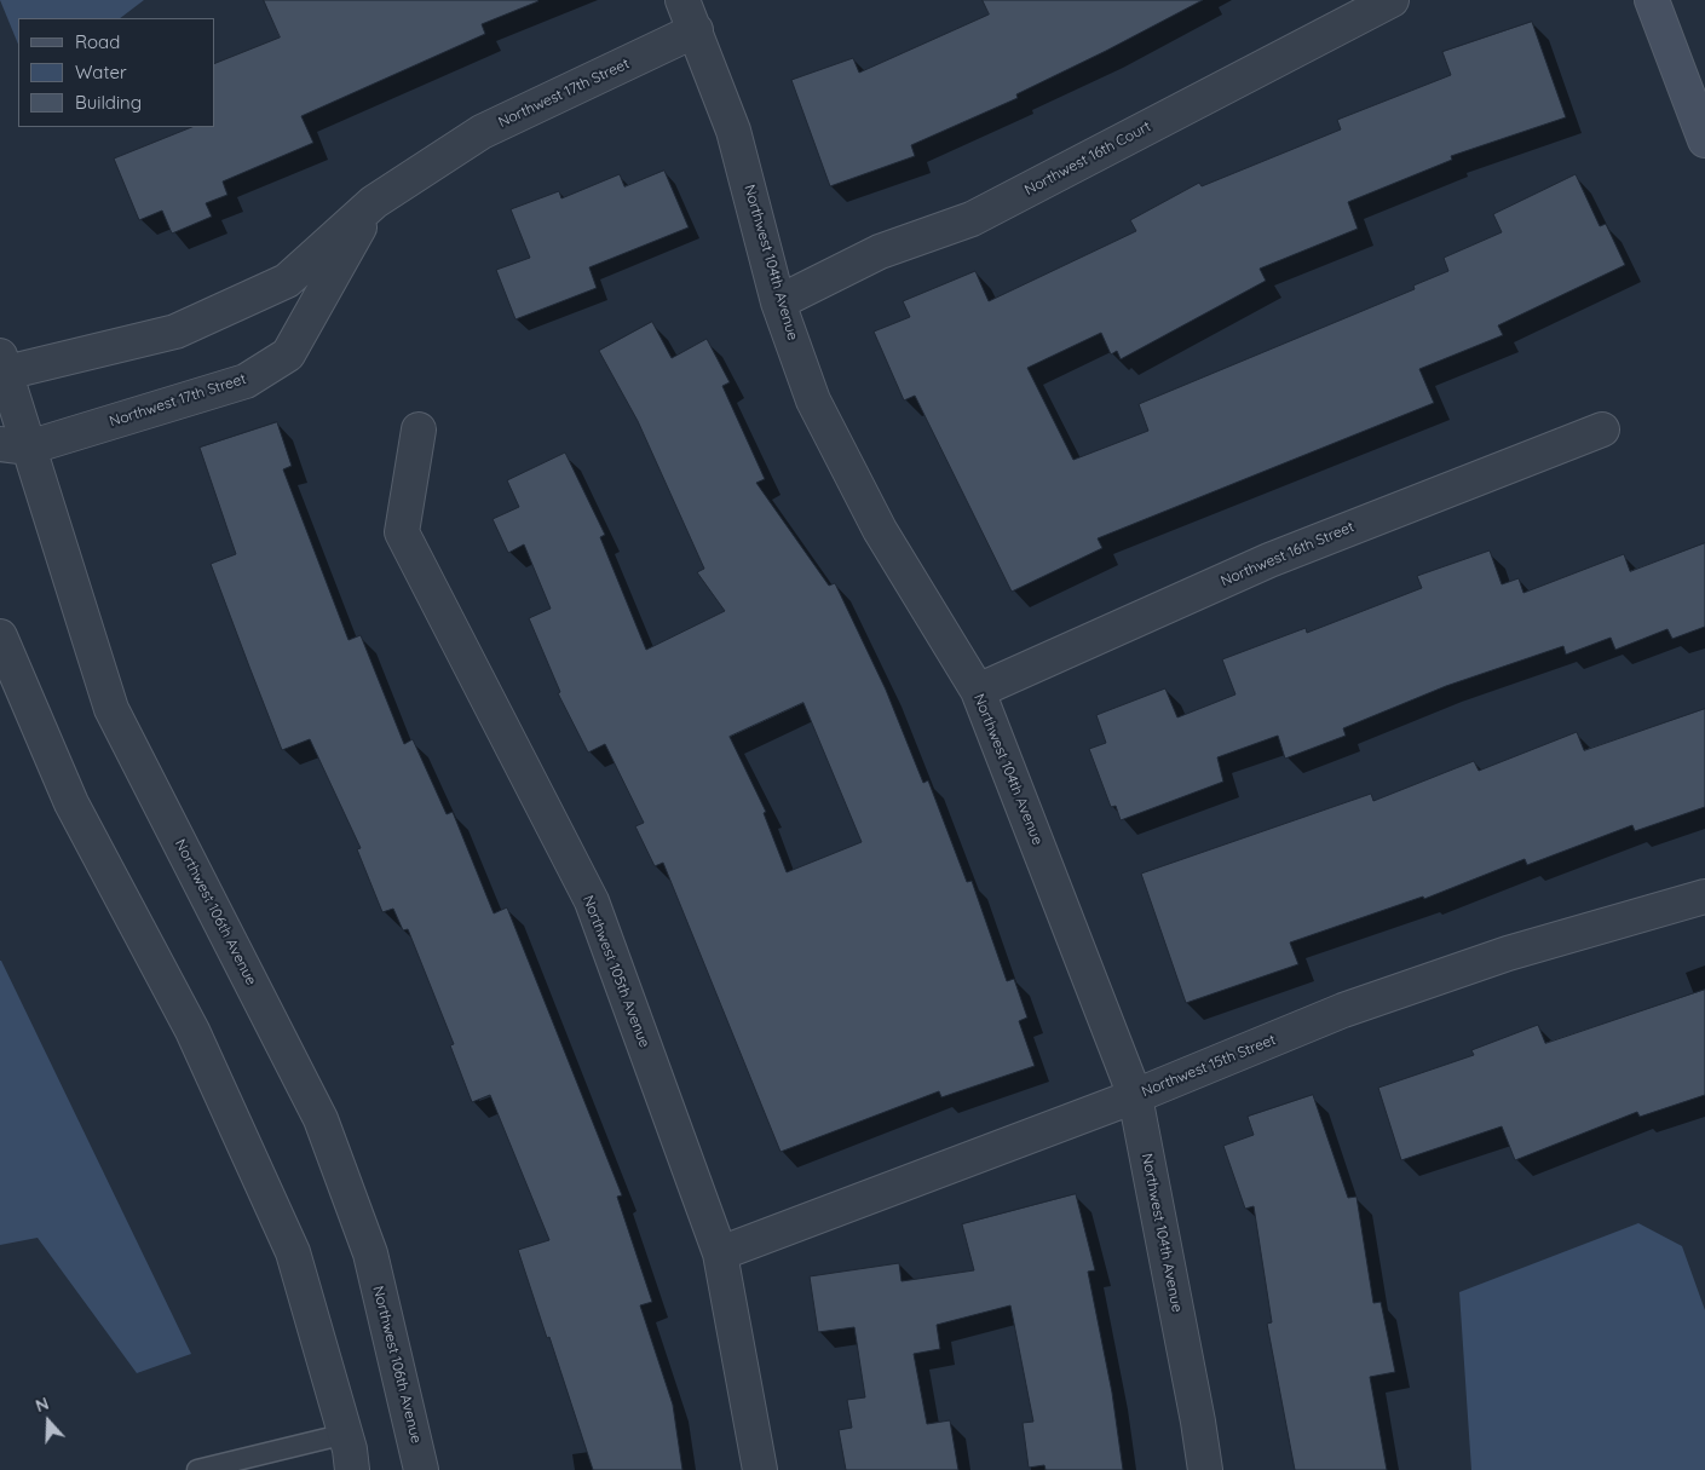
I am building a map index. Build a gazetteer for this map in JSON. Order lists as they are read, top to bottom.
{
  "streets": {
    "street": [
      "Northwest 17th Street",
      "Northwest 16th Court",
      "Northwest 104th Avenue",
      "Northwest 16th Street",
      "Northwest 106th Avenue",
      "Northwest 105th Avenue",
      "Northwest 15th Street"
    ]
  },
  "crossings": [
    ["Northwest 17th Street", "Northwest 104th Avenue"],
    ["Northwest 17th Street", "Northwest 106th Avenue"],
    ["Northwest 16th Court", "Northwest 104th Avenue"],
    ["Northwest 104th Avenue", "Northwest 16th Street"],
    ["Northwest 104th Avenue", "Northwest 15th Street"],
    ["Northwest 105th Avenue", "Northwest 15th Street"]
  ],
  "legend": ["Road", "Water", "Building"],
  "north": "top"
}
